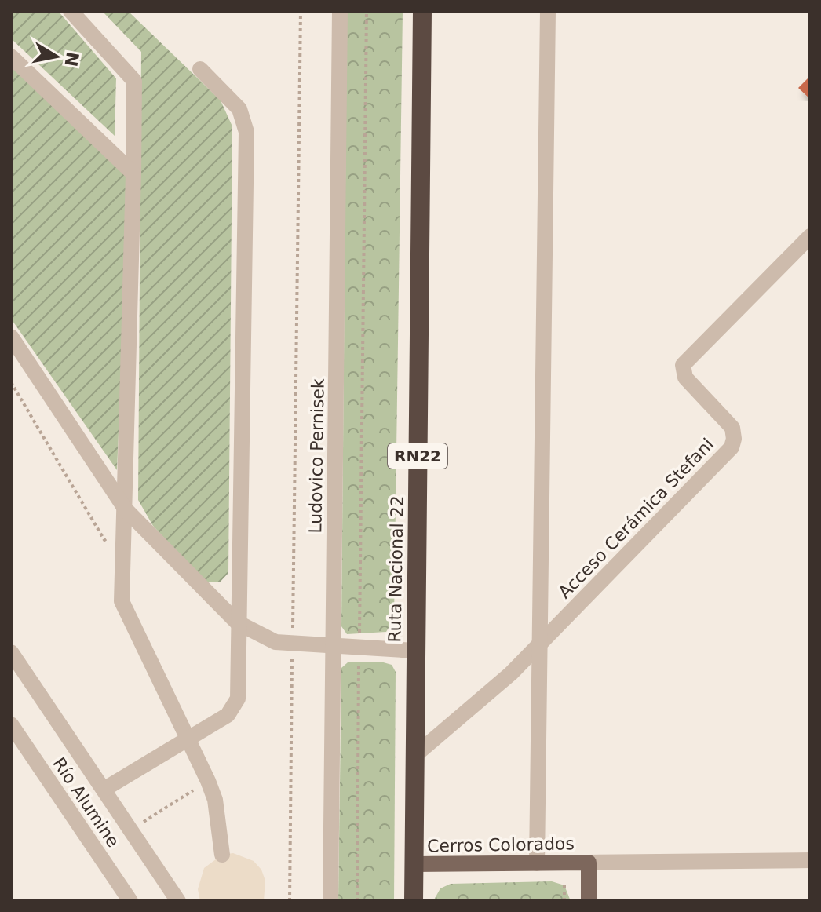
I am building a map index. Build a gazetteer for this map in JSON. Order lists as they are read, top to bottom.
{
  "streets": {
    "highway": ["RN22", "Ruta Nacional 22"],
    "main road": ["Cerros Colorados"],
    "street": ["Ludovico Pernisek", "Acceso Cerámica Stefani", "Río Alumine"]
  },
  "crossings": [
    ["Acceso Cerámica Stefani", "Ruta Nacional 22"],
    ["Ruta Nacional 22", "Cerros Colorados"]
  ],
  "north": "right"
}
